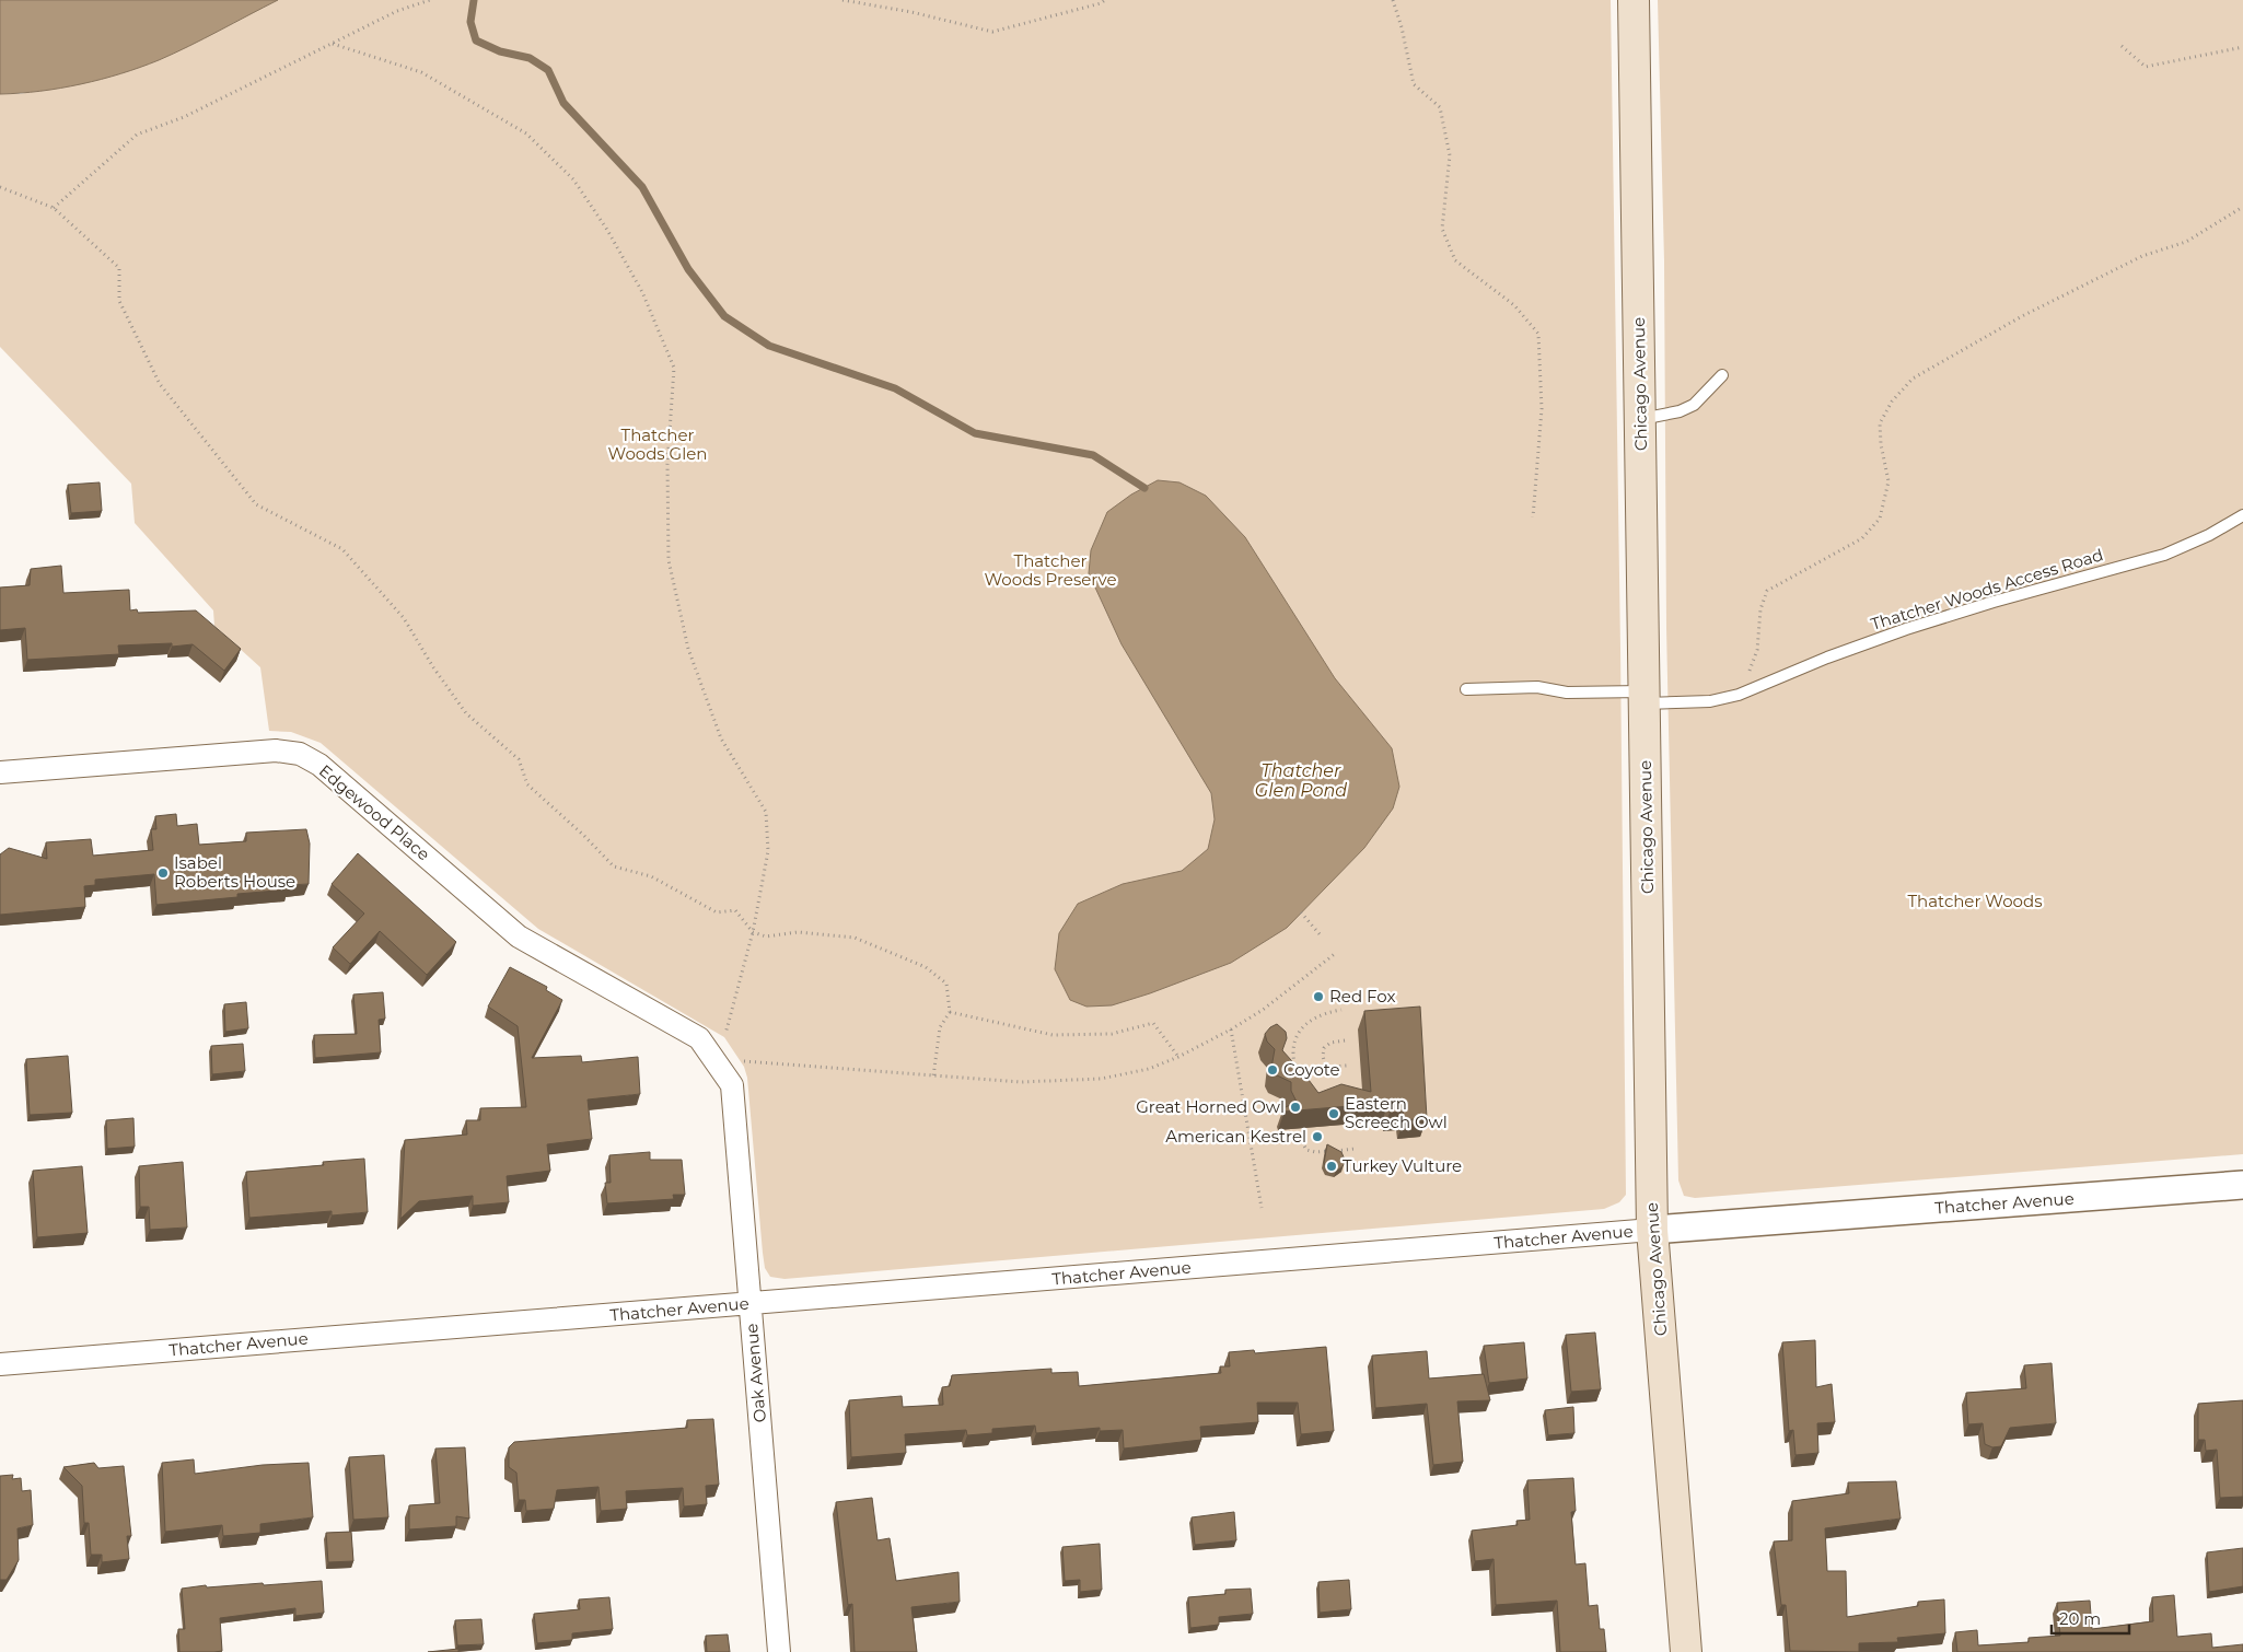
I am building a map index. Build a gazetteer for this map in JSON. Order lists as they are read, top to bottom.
{
  "streets": {
    "main road": ["Chicago Avenue"],
    "street": ["Edgewood Place", "Thatcher Avenue", "Oak Avenue"],
    "lane": ["Thatcher Woods Access Road"]
  },
  "crossings": [
    ["Chicago Avenue", "Thatcher Woods Access Road"],
    ["Chicago Avenue", "Thatcher Avenue"],
    ["Edgewood Place", "Oak Avenue"],
    ["Thatcher Avenue", "Oak Avenue"]
  ],
  "water": ["Thatcher Glen Pond"],
  "parks": ["Thatcher Woods Glen", "Thatcher Woods Preserve", "Thatcher Woods"],
  "places": [
    "Isabel Roberts House",
    "Red Fox",
    "Coyote",
    "Great Horned Owl",
    "Eastern Screech Owl",
    "American Kestrel",
    "Turkey Vulture"
  ],
  "scale_bar": "20 m"
}
